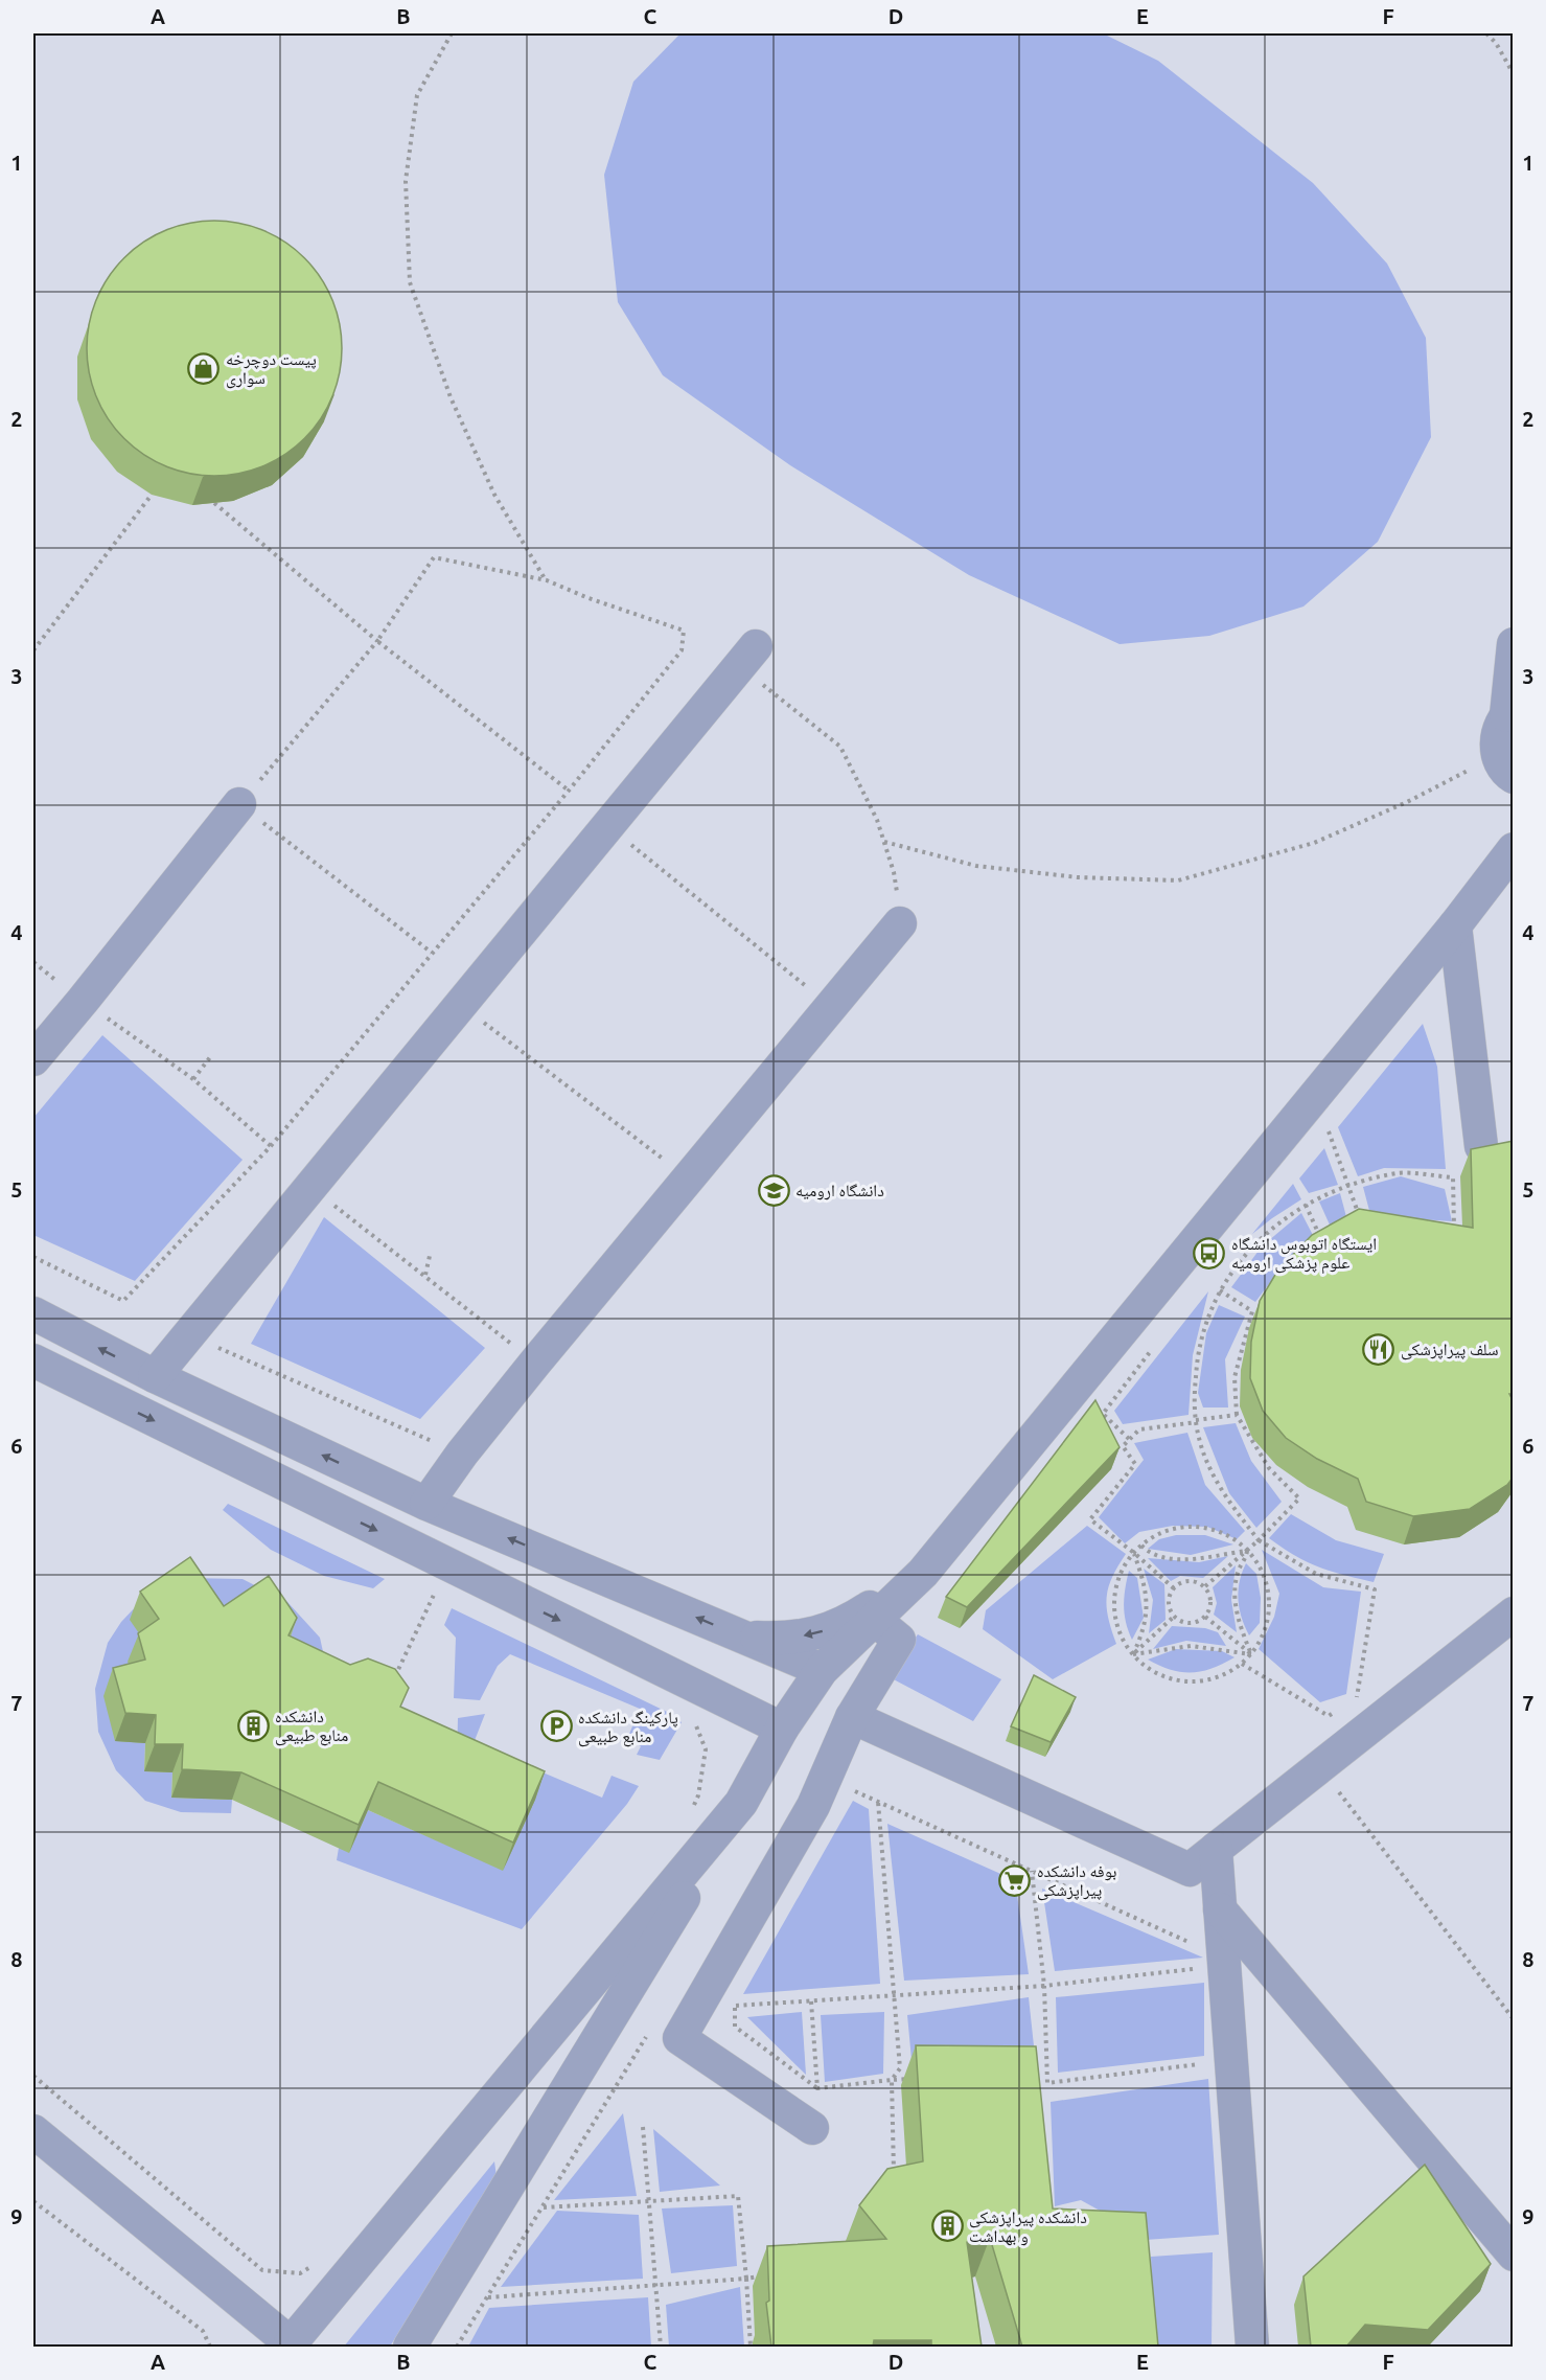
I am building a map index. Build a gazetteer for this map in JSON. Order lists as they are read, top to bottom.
{
  "places": {
    "shop": ["پیست دوچرخه سواری"],
    "school or university": ["دانشگاه ارومیه"],
    "bus stop": ["ایستگاه اتوبوس دانشگاه علوم پزشکی ارومیه"],
    "restaurant": ["سلف پیراپزشکی"],
    "building": ["دانشکده منابع طبیعی", "دانشکده پیراپزشکی و بهداشت"],
    "parking": ["پارکینگ دانشکده منابع طبیعی"],
    "supermarket": ["بوفه دانشکده پیراپزشکی"]
  },
  "grid": {
    "columns": [
      "A",
      "B",
      "C",
      "D",
      "E",
      "F"
    ],
    "rows": [
      "1",
      "2",
      "3",
      "4",
      "5",
      "6",
      "7",
      "8",
      "9"
    ]
  }
}
